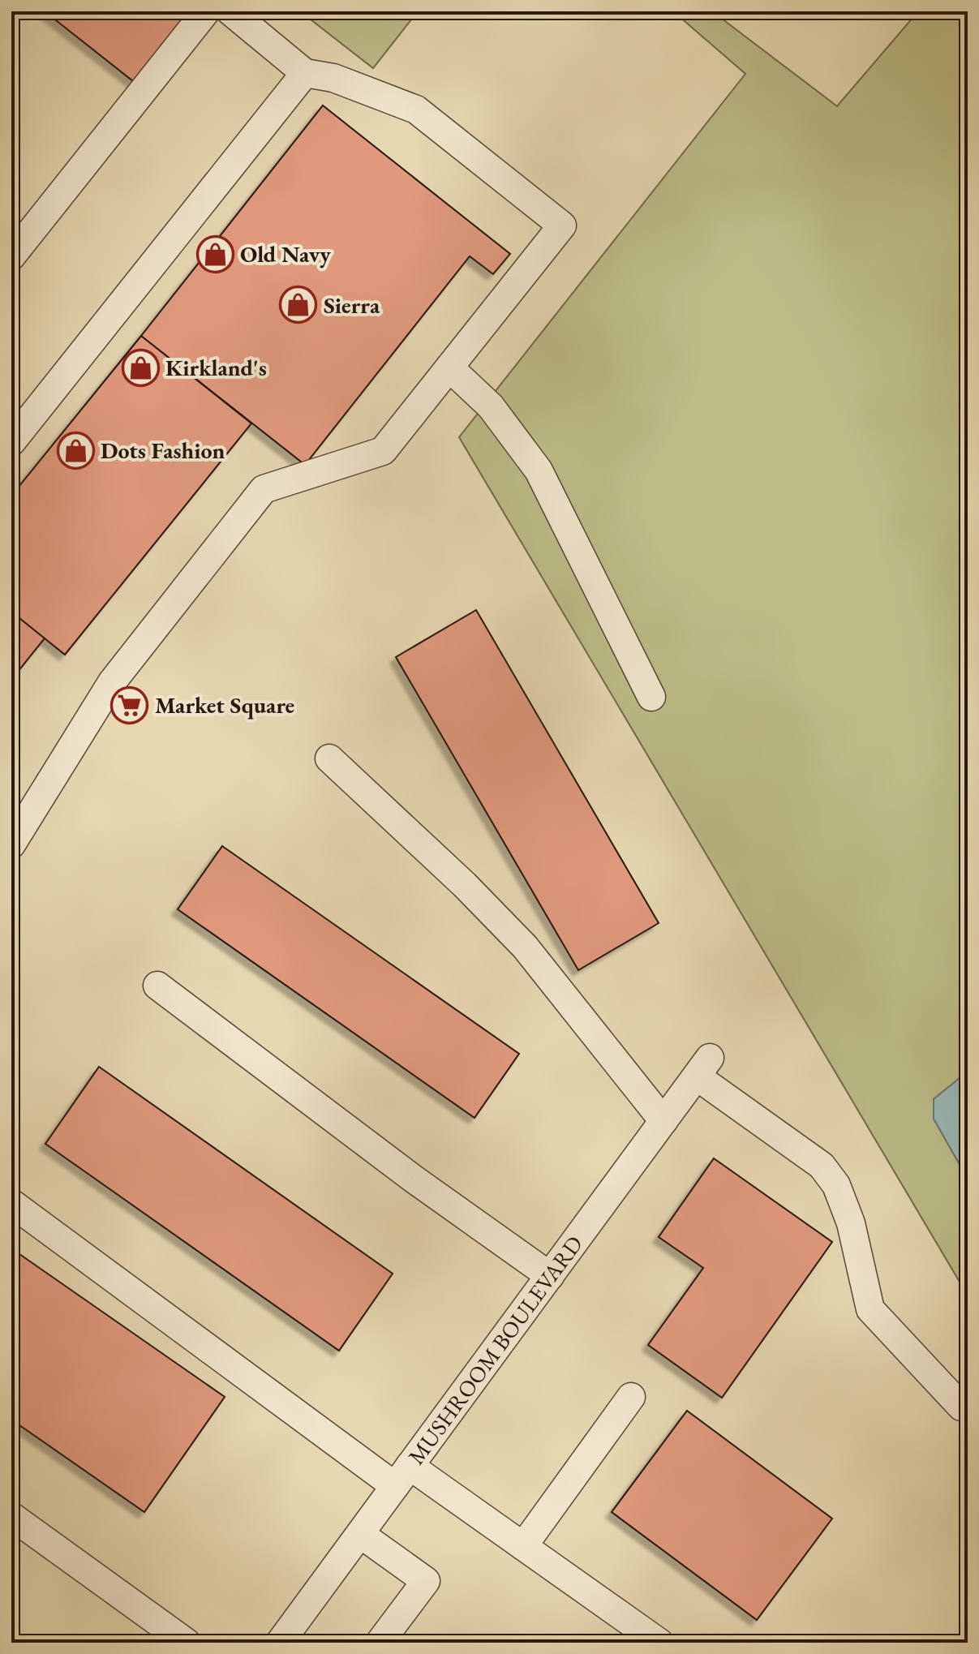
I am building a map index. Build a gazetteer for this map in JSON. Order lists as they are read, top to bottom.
{
  "streets": {
    "street": ["MUSHROOM BOULEVARD"]
  },
  "places": {
    "shop": [
      "Old Navy",
      "Sierra",
      "Kirkland's",
      "Dots Fashion"
    ],
    "supermarket": ["Market Square"]
  }
}
